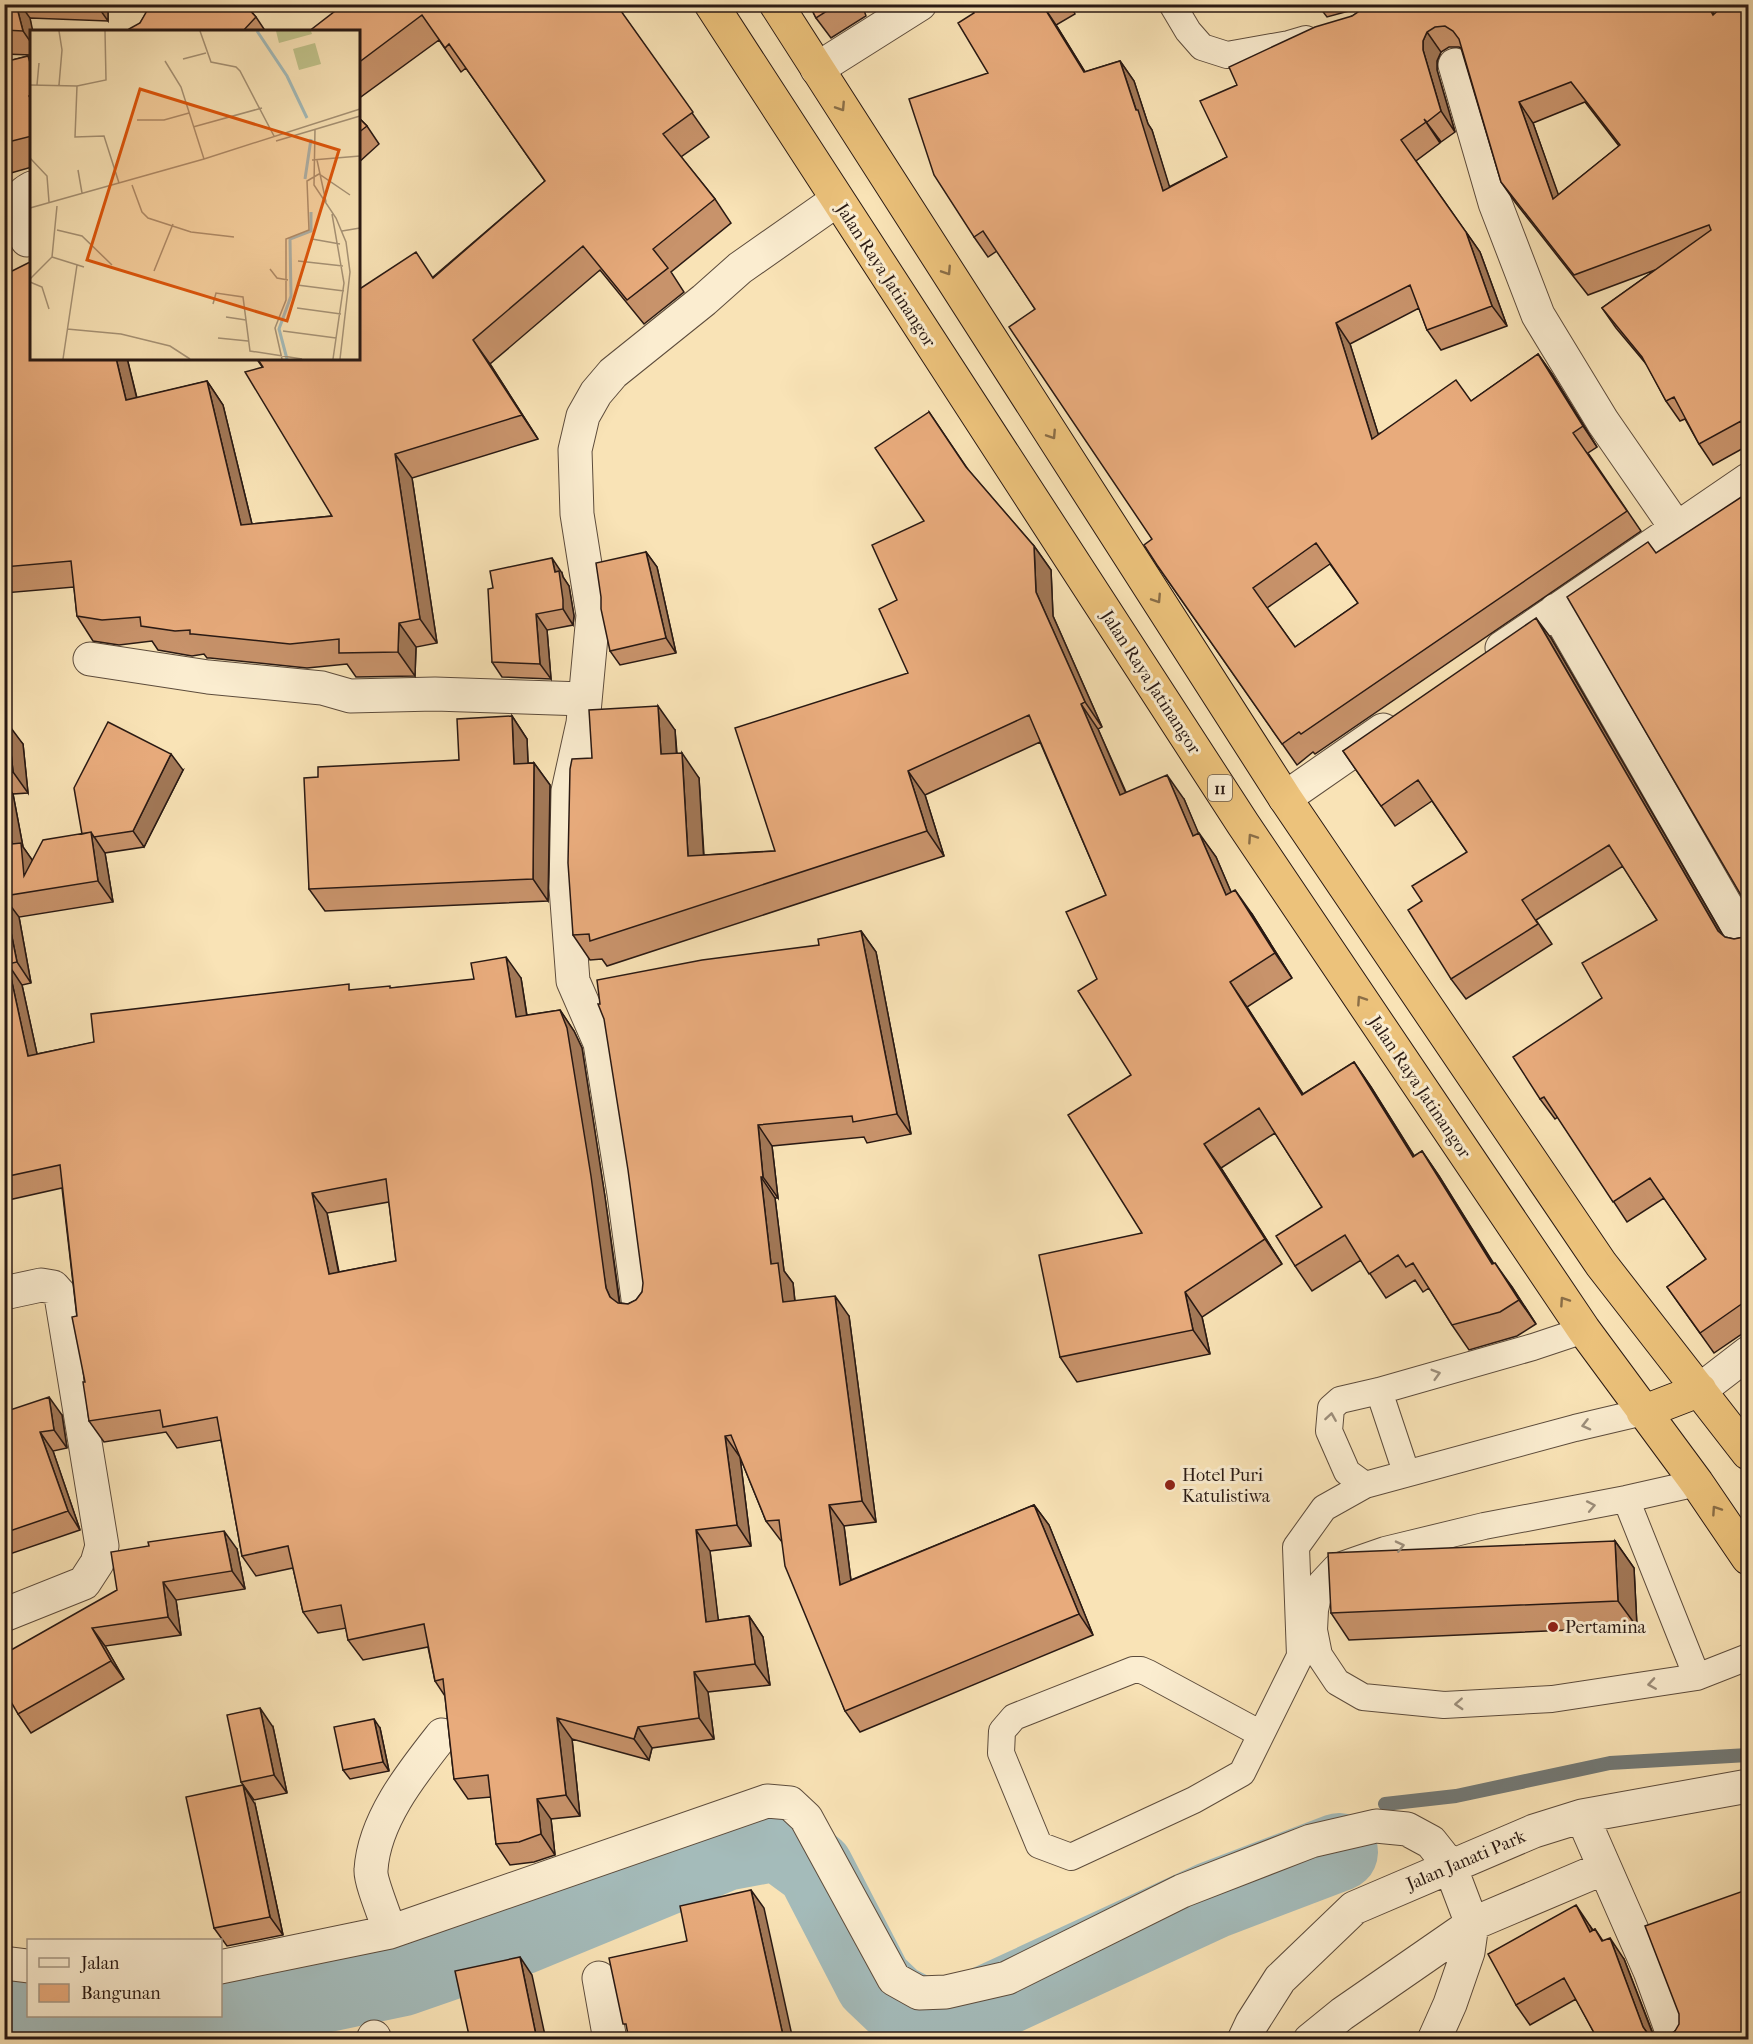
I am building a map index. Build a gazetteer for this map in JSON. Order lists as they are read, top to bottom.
{
  "streets": {
    "highway": ["Jalan Raya Jatinangor", "11"],
    "street": ["Jalan Janati Park"]
  },
  "places": ["Hotel Puri Katulistiwa", "Pertamina"],
  "legend": ["Jalan", "Bangunan"]
}
